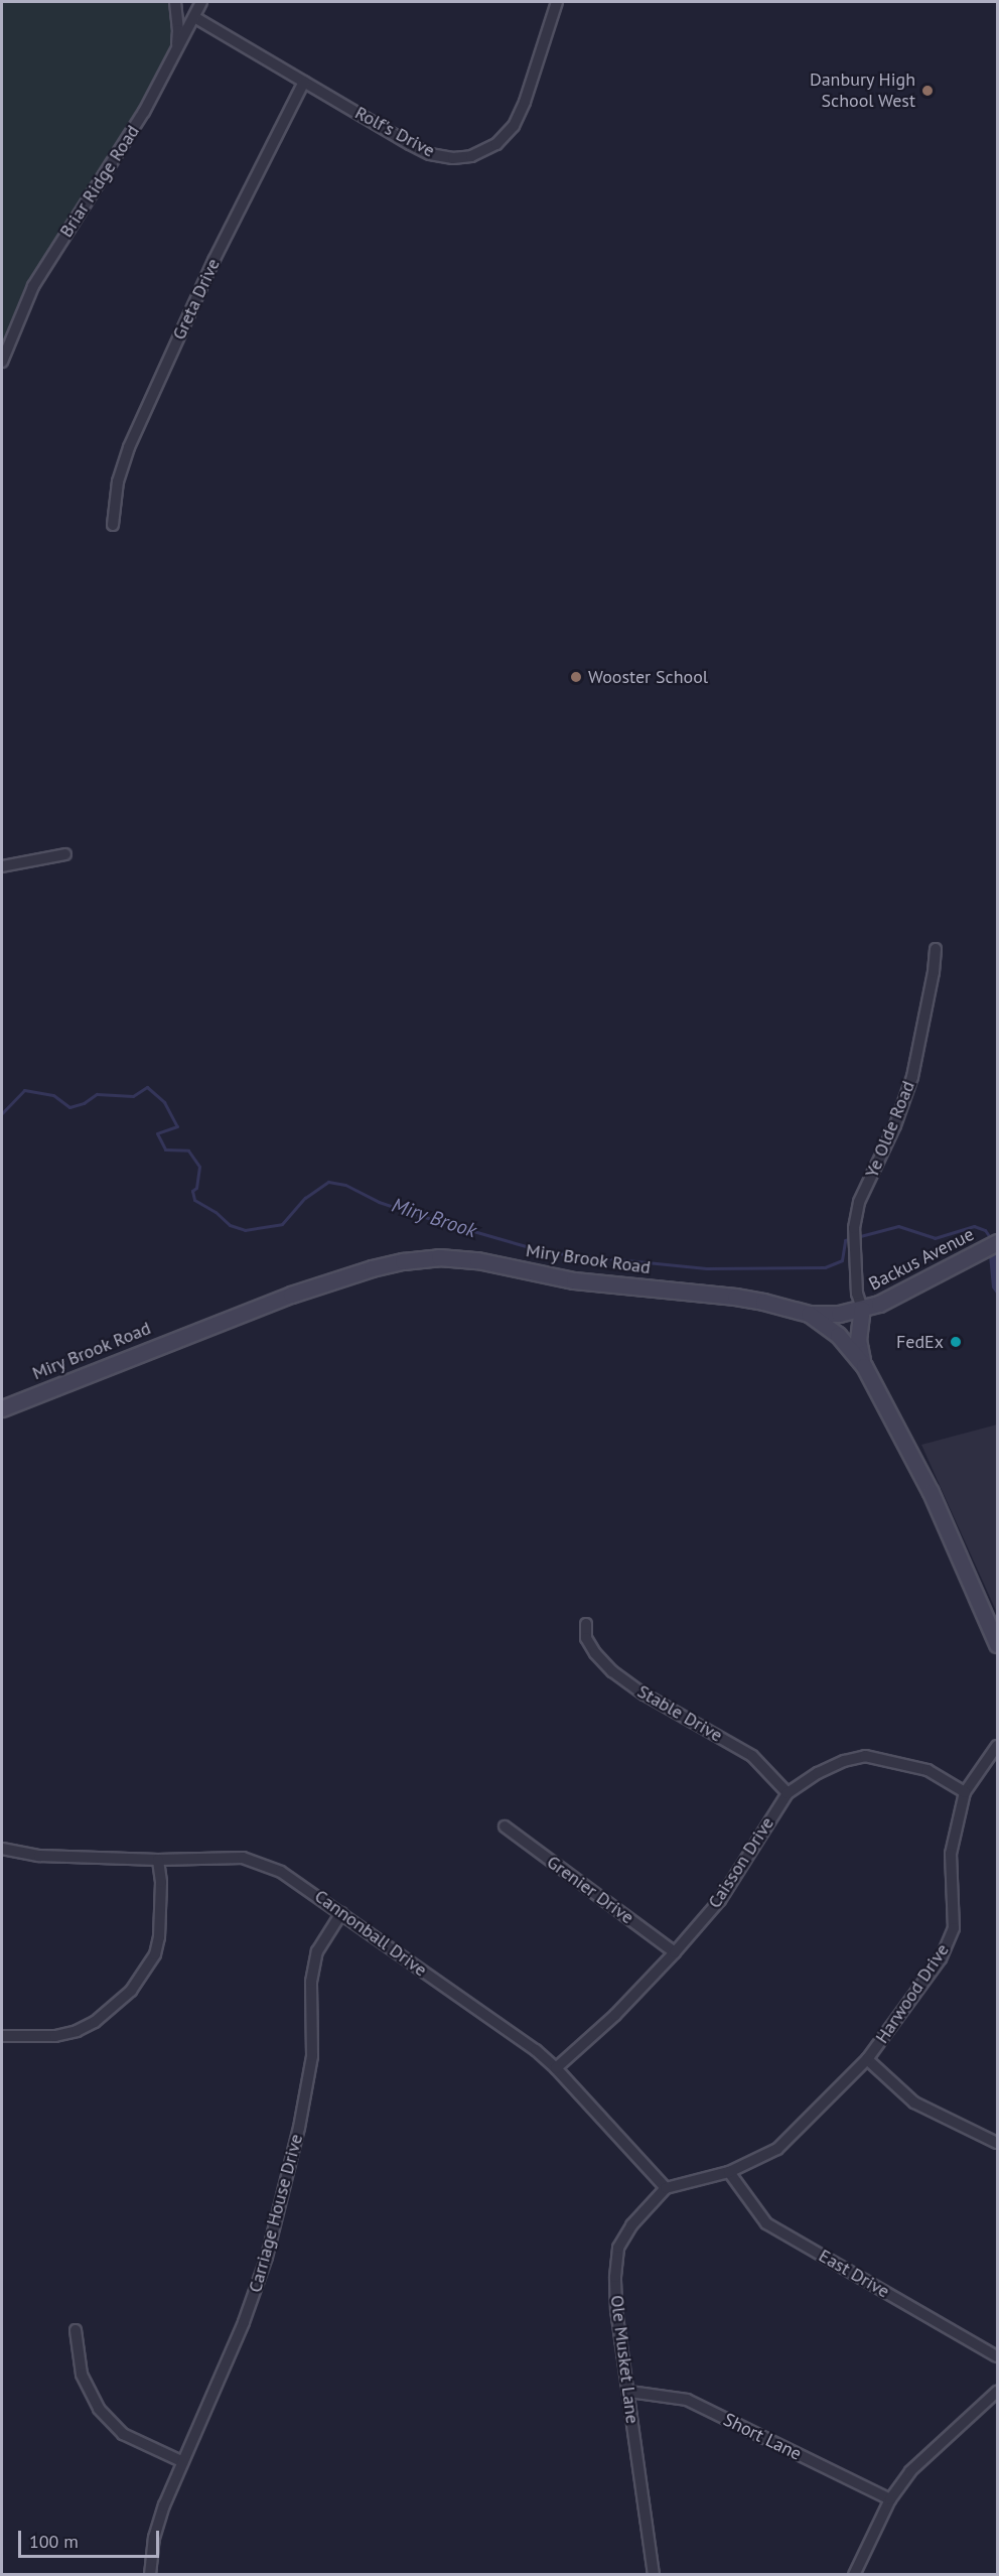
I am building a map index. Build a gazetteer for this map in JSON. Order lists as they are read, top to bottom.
{
  "streets": {
    "main road": ["Miry Brook Road", "Backus Avenue"],
    "street": [
      "Rolf's Drive",
      "Briar Ridge Road",
      "Greta Drive",
      "Ye Olde Road",
      "Stable Drive",
      "Caisson Drive",
      "Grenier Drive",
      "Cannonball Drive",
      "Harwood Drive",
      "Carriage House Drive",
      "East Drive",
      "Ole Musket Lane",
      "Short Lane"
    ]
  },
  "crossings": [
    ["Rolf's Drive", "Briar Ridge Road"],
    ["Rolf's Drive", "Greta Drive"],
    ["Ye Olde Road", "Backus Avenue"],
    ["Miry Brook Road", "Backus Avenue"],
    ["Stable Drive", "Caisson Drive"],
    ["Caisson Drive", "Grenier Drive"],
    ["Caisson Drive", "Cannonball Drive"],
    ["Caisson Drive", "Harwood Drive"],
    ["Cannonball Drive", "Carriage House Drive"],
    ["Cannonball Drive", "Ole Musket Lane"],
    ["Ole Musket Lane", "Short Lane"]
  ],
  "water": ["Miry Brook"],
  "places": ["Danbury High School West", "Wooster School", "FedEx"],
  "scale_bar": "100 m"
}
